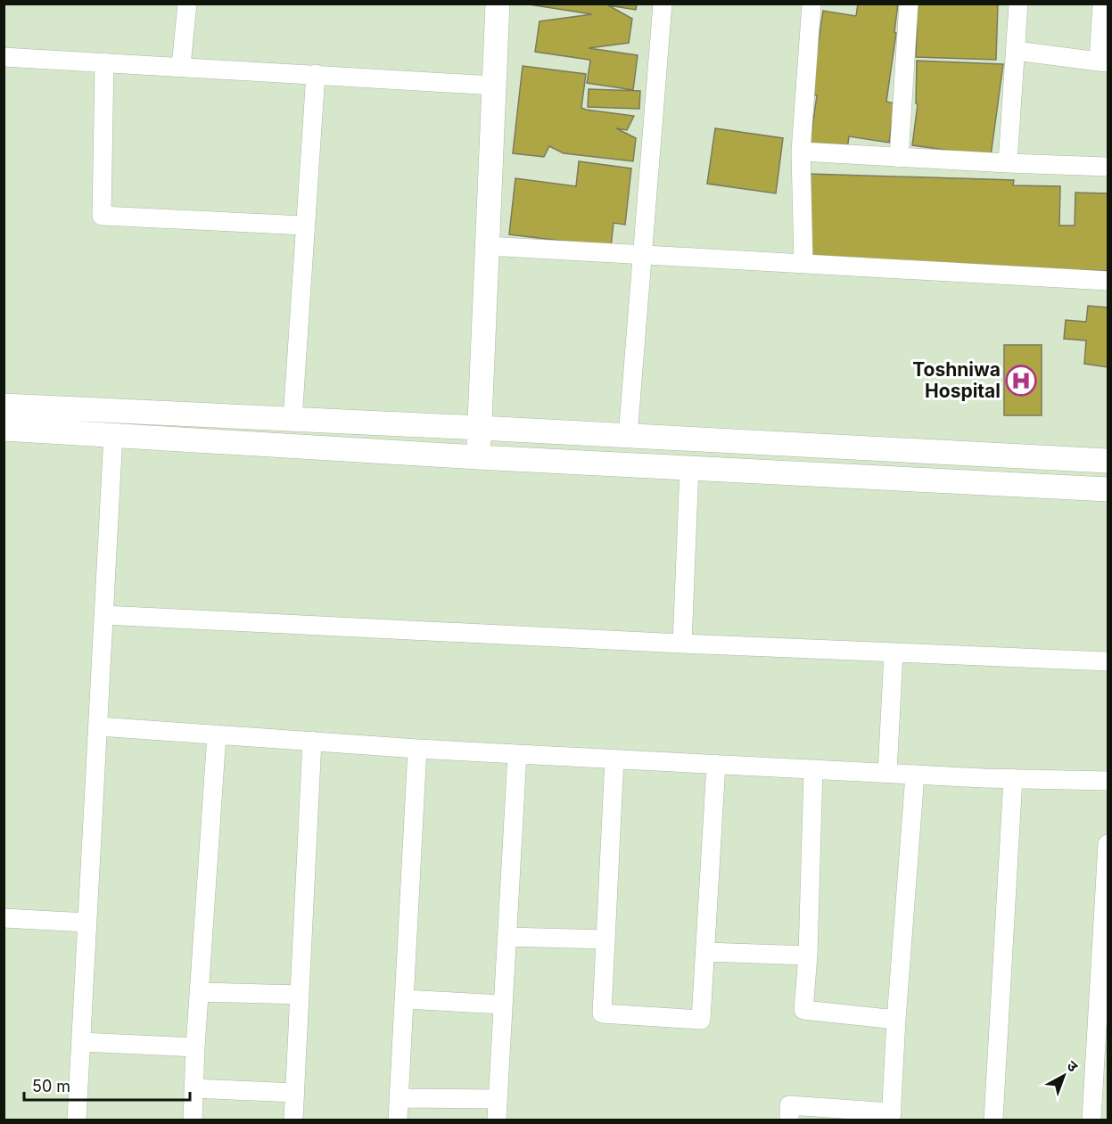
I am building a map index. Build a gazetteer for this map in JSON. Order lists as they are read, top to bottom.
{
  "places": {
    "hospital": ["Toshniwa Hospital"]
  },
  "scale_bar": "50 m",
  "north": "top right"
}
